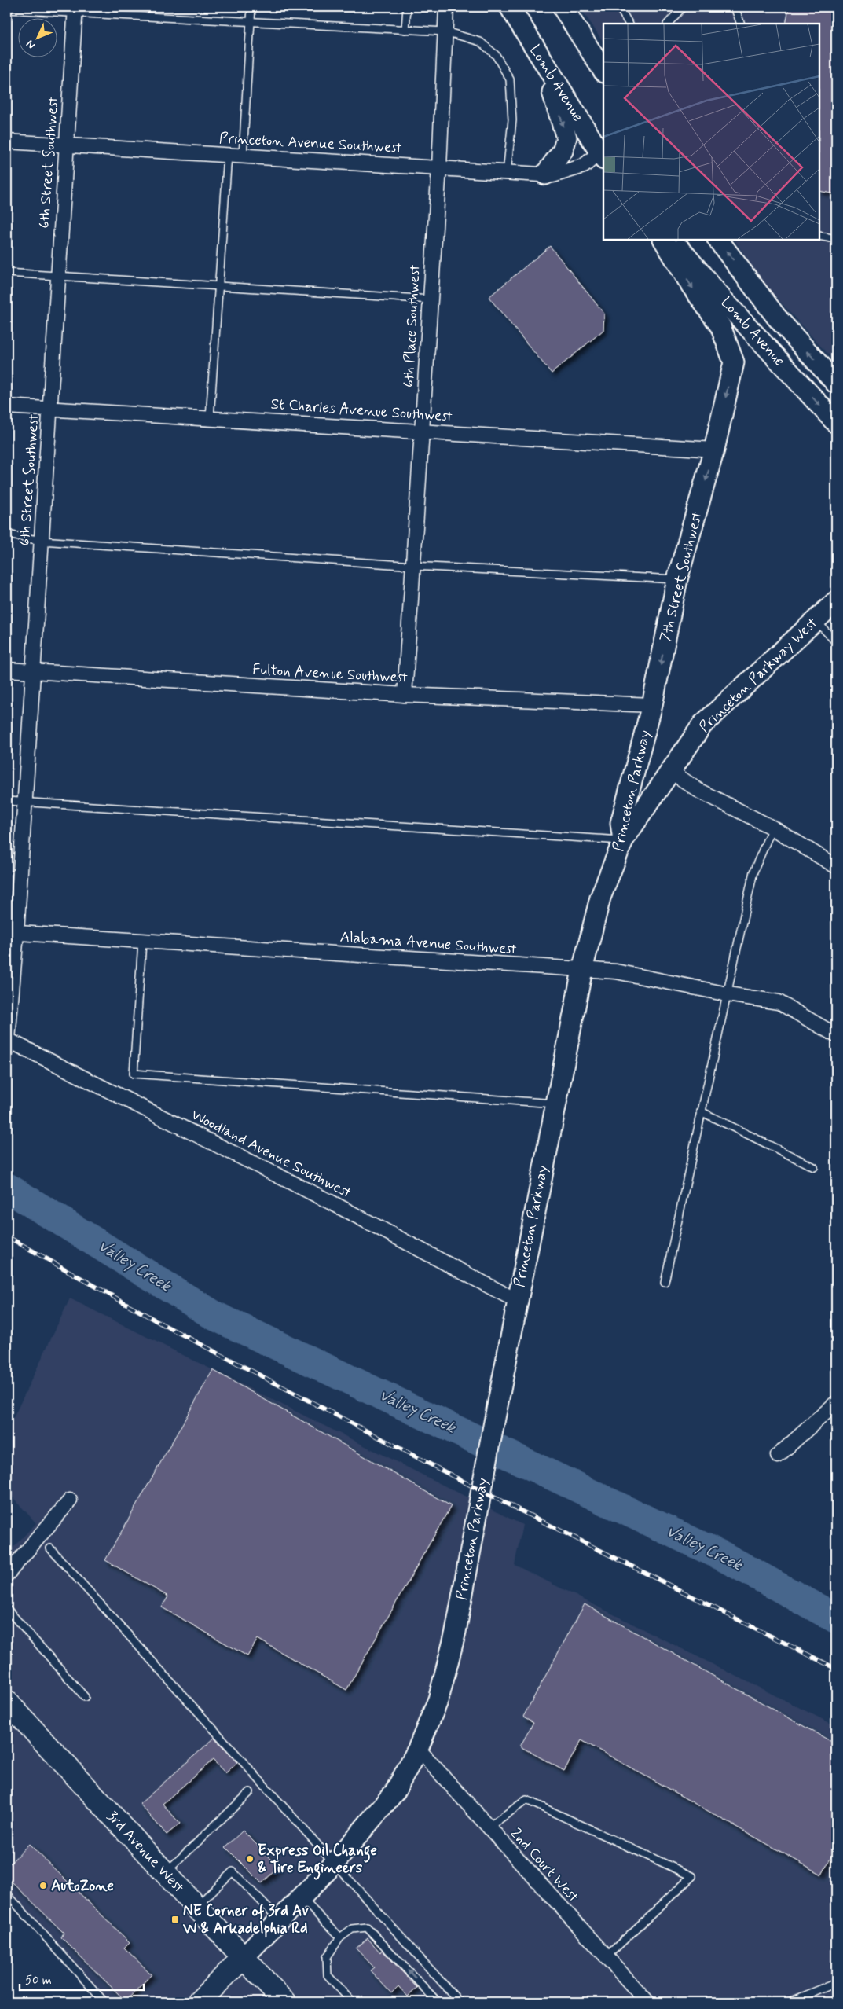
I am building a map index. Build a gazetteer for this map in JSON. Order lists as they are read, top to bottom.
{
  "streets": {
    "main road": [
      "Lomb Avenue",
      "7th Street Southwest",
      "Princeton Parkway West",
      "Princeton Parkway",
      "3rd Avenue West"
    ],
    "street": [
      "Princeton Avenue Southwest",
      "6th Street Southwest",
      "6th Place Southwest",
      "St Charles Avenue Southwest",
      "Fulton Avenue Southwest",
      "Alabama Avenue Southwest",
      "Woodland Avenue Southwest",
      "2nd Court West"
    ]
  },
  "crossings": [
    ["Lomb Avenue", "Princeton Avenue Southwest"],
    ["Princeton Avenue Southwest", "6th Street Southwest"],
    ["Princeton Avenue Southwest", "6th Place Southwest"],
    ["6th Street Southwest", "St Charles Avenue Southwest"],
    ["6th Street Southwest", "Fulton Avenue Southwest"],
    ["6th Street Southwest", "Alabama Avenue Southwest"],
    ["6th Street Southwest", "Woodland Avenue Southwest"],
    ["6th Place Southwest", "St Charles Avenue Southwest"],
    ["6th Place Southwest", "Fulton Avenue Southwest"],
    ["St Charles Avenue Southwest", "7th Street Southwest"],
    ["7th Street Southwest", "Fulton Avenue Southwest"],
    ["7th Street Southwest", "Princeton Parkway"],
    ["Fulton Avenue Southwest", "Princeton Parkway"],
    ["Princeton Parkway West", "Princeton Parkway"],
    ["Princeton Parkway", "Alabama Avenue Southwest"],
    ["Princeton Parkway", "Woodland Avenue Southwest"],
    ["Princeton Parkway", "3rd Avenue West"],
    ["Princeton Parkway", "2nd Court West"]
  ],
  "one_way": ["7th Street Southwest"],
  "water": ["Valley Creek"],
  "places": {
    "other": ["Express Oil Change & Tire Engineers", "AutoZone"],
    "transit": ["NE Corner of 3rd Av W & Arkadelphia Rd"]
  },
  "scale_bar": "50 m",
  "north": "bottom left"
}
